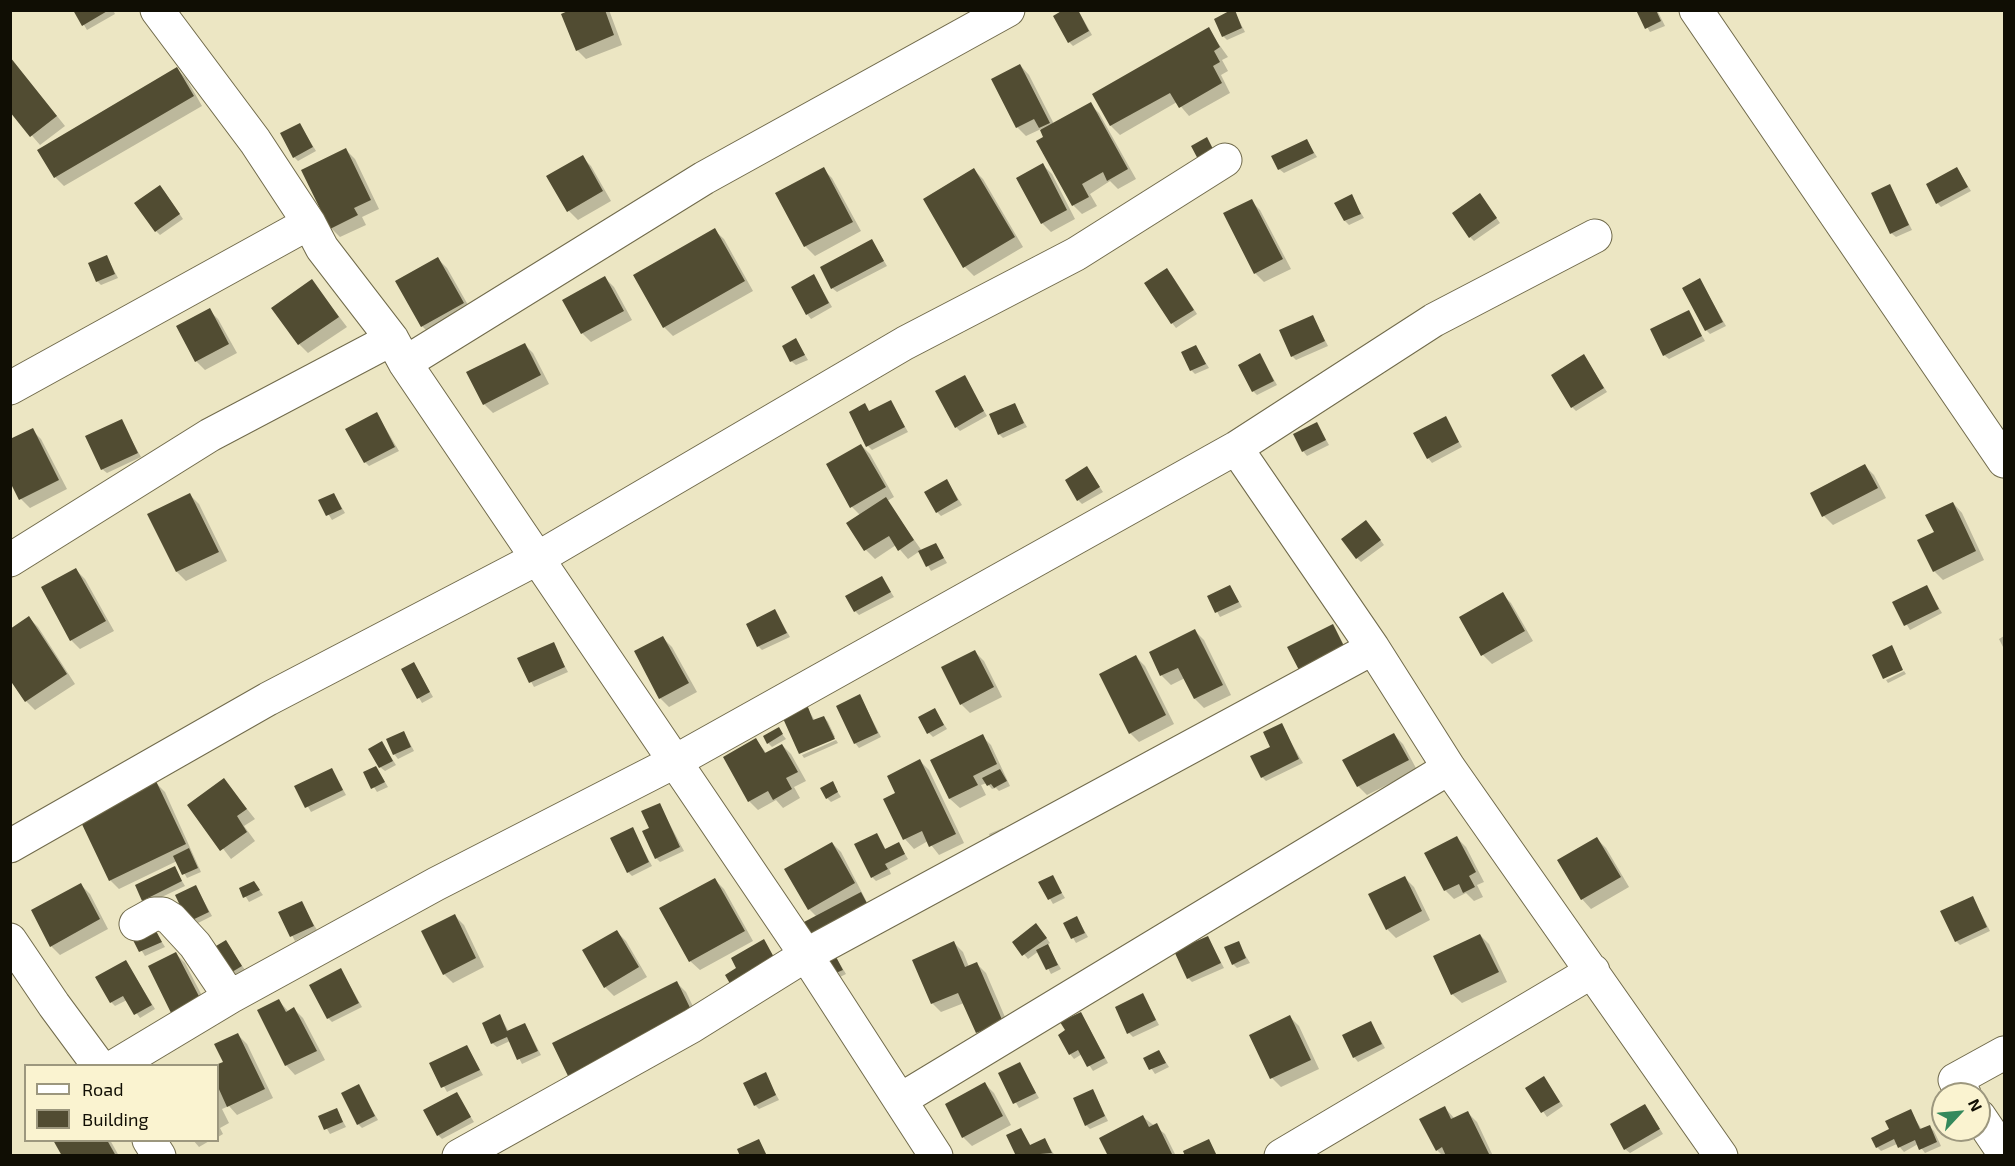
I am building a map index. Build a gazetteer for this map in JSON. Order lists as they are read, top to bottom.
{
  "legend": ["Road", "Building"],
  "north": "top right"
}
